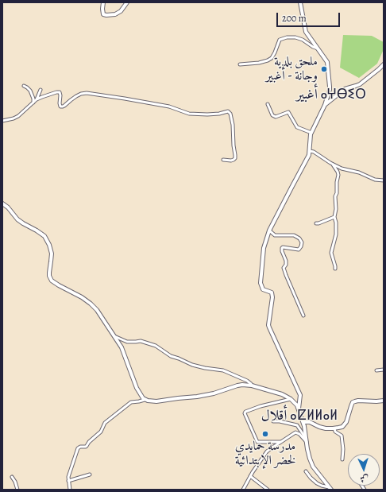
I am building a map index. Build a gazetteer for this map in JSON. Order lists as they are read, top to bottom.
{
  "districts": ["أغبير ⴰⵖⴱⵉⵔ", "أقلال ⴰⵇⵍⵍⴰⵍ"],
  "places": ["ملحق بلدية وجانة - أغبير", "مدرسة حمايدي لخضر الإبتدائية"],
  "scale_bar": "200 m",
  "north": "bottom"
}
